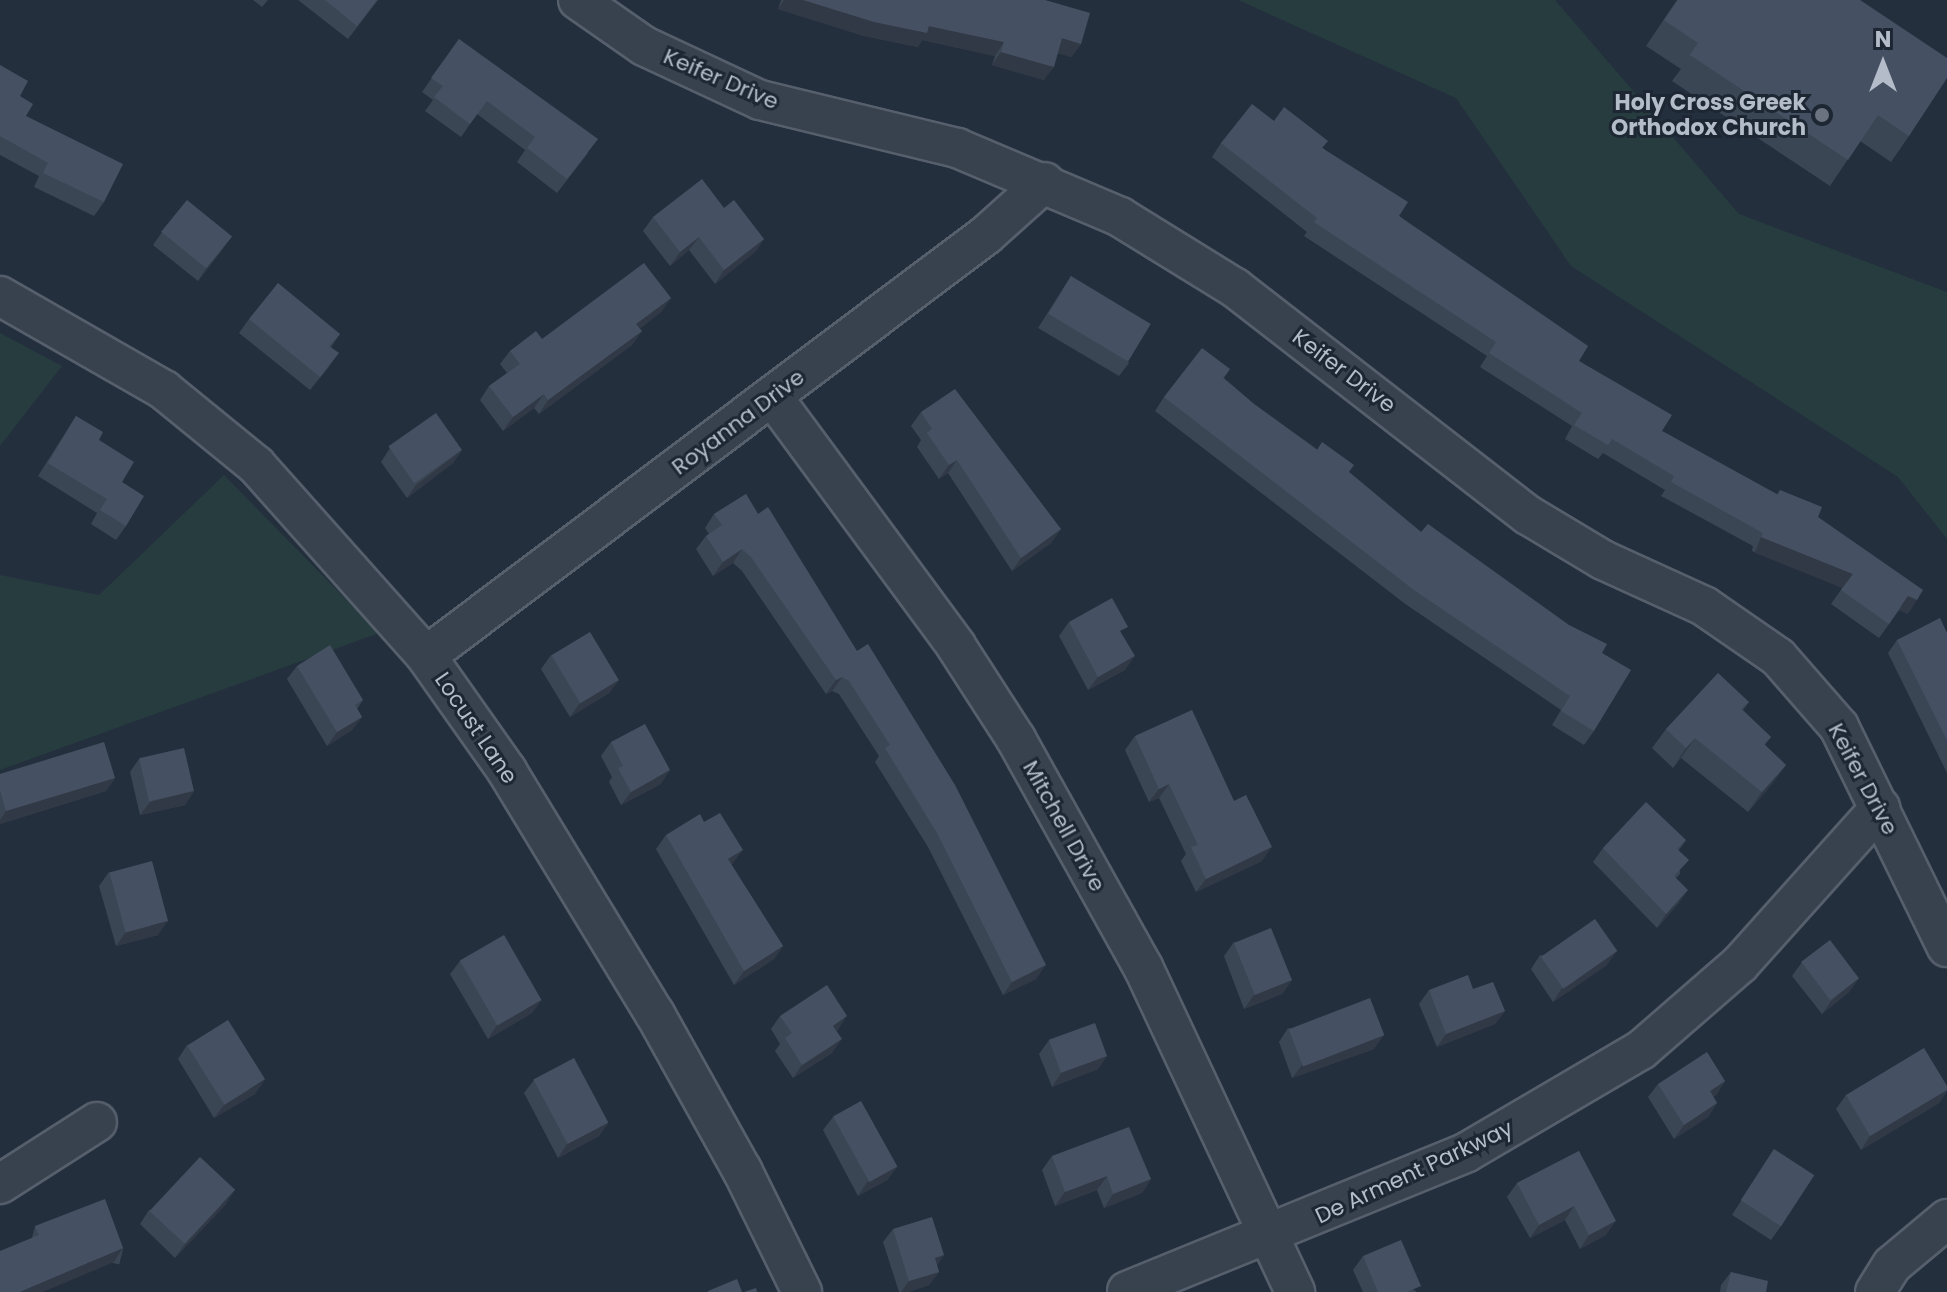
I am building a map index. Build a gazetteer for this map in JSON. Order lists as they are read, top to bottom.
{
  "streets": {
    "street": [
      "Keifer Drive",
      "Royanna Drive",
      "Locust Lane",
      "Mitchell Drive",
      "De Arment Parkway"
    ]
  },
  "crossings": [
    ["Keifer Drive", "Royanna Drive"],
    ["Keifer Drive", "De Arment Parkway"],
    ["Royanna Drive", "Locust Lane"],
    ["Royanna Drive", "Mitchell Drive"],
    ["Mitchell Drive", "De Arment Parkway"]
  ],
  "places": ["Holy Cross Greek Orthodox Church"],
  "north": "top"
}
